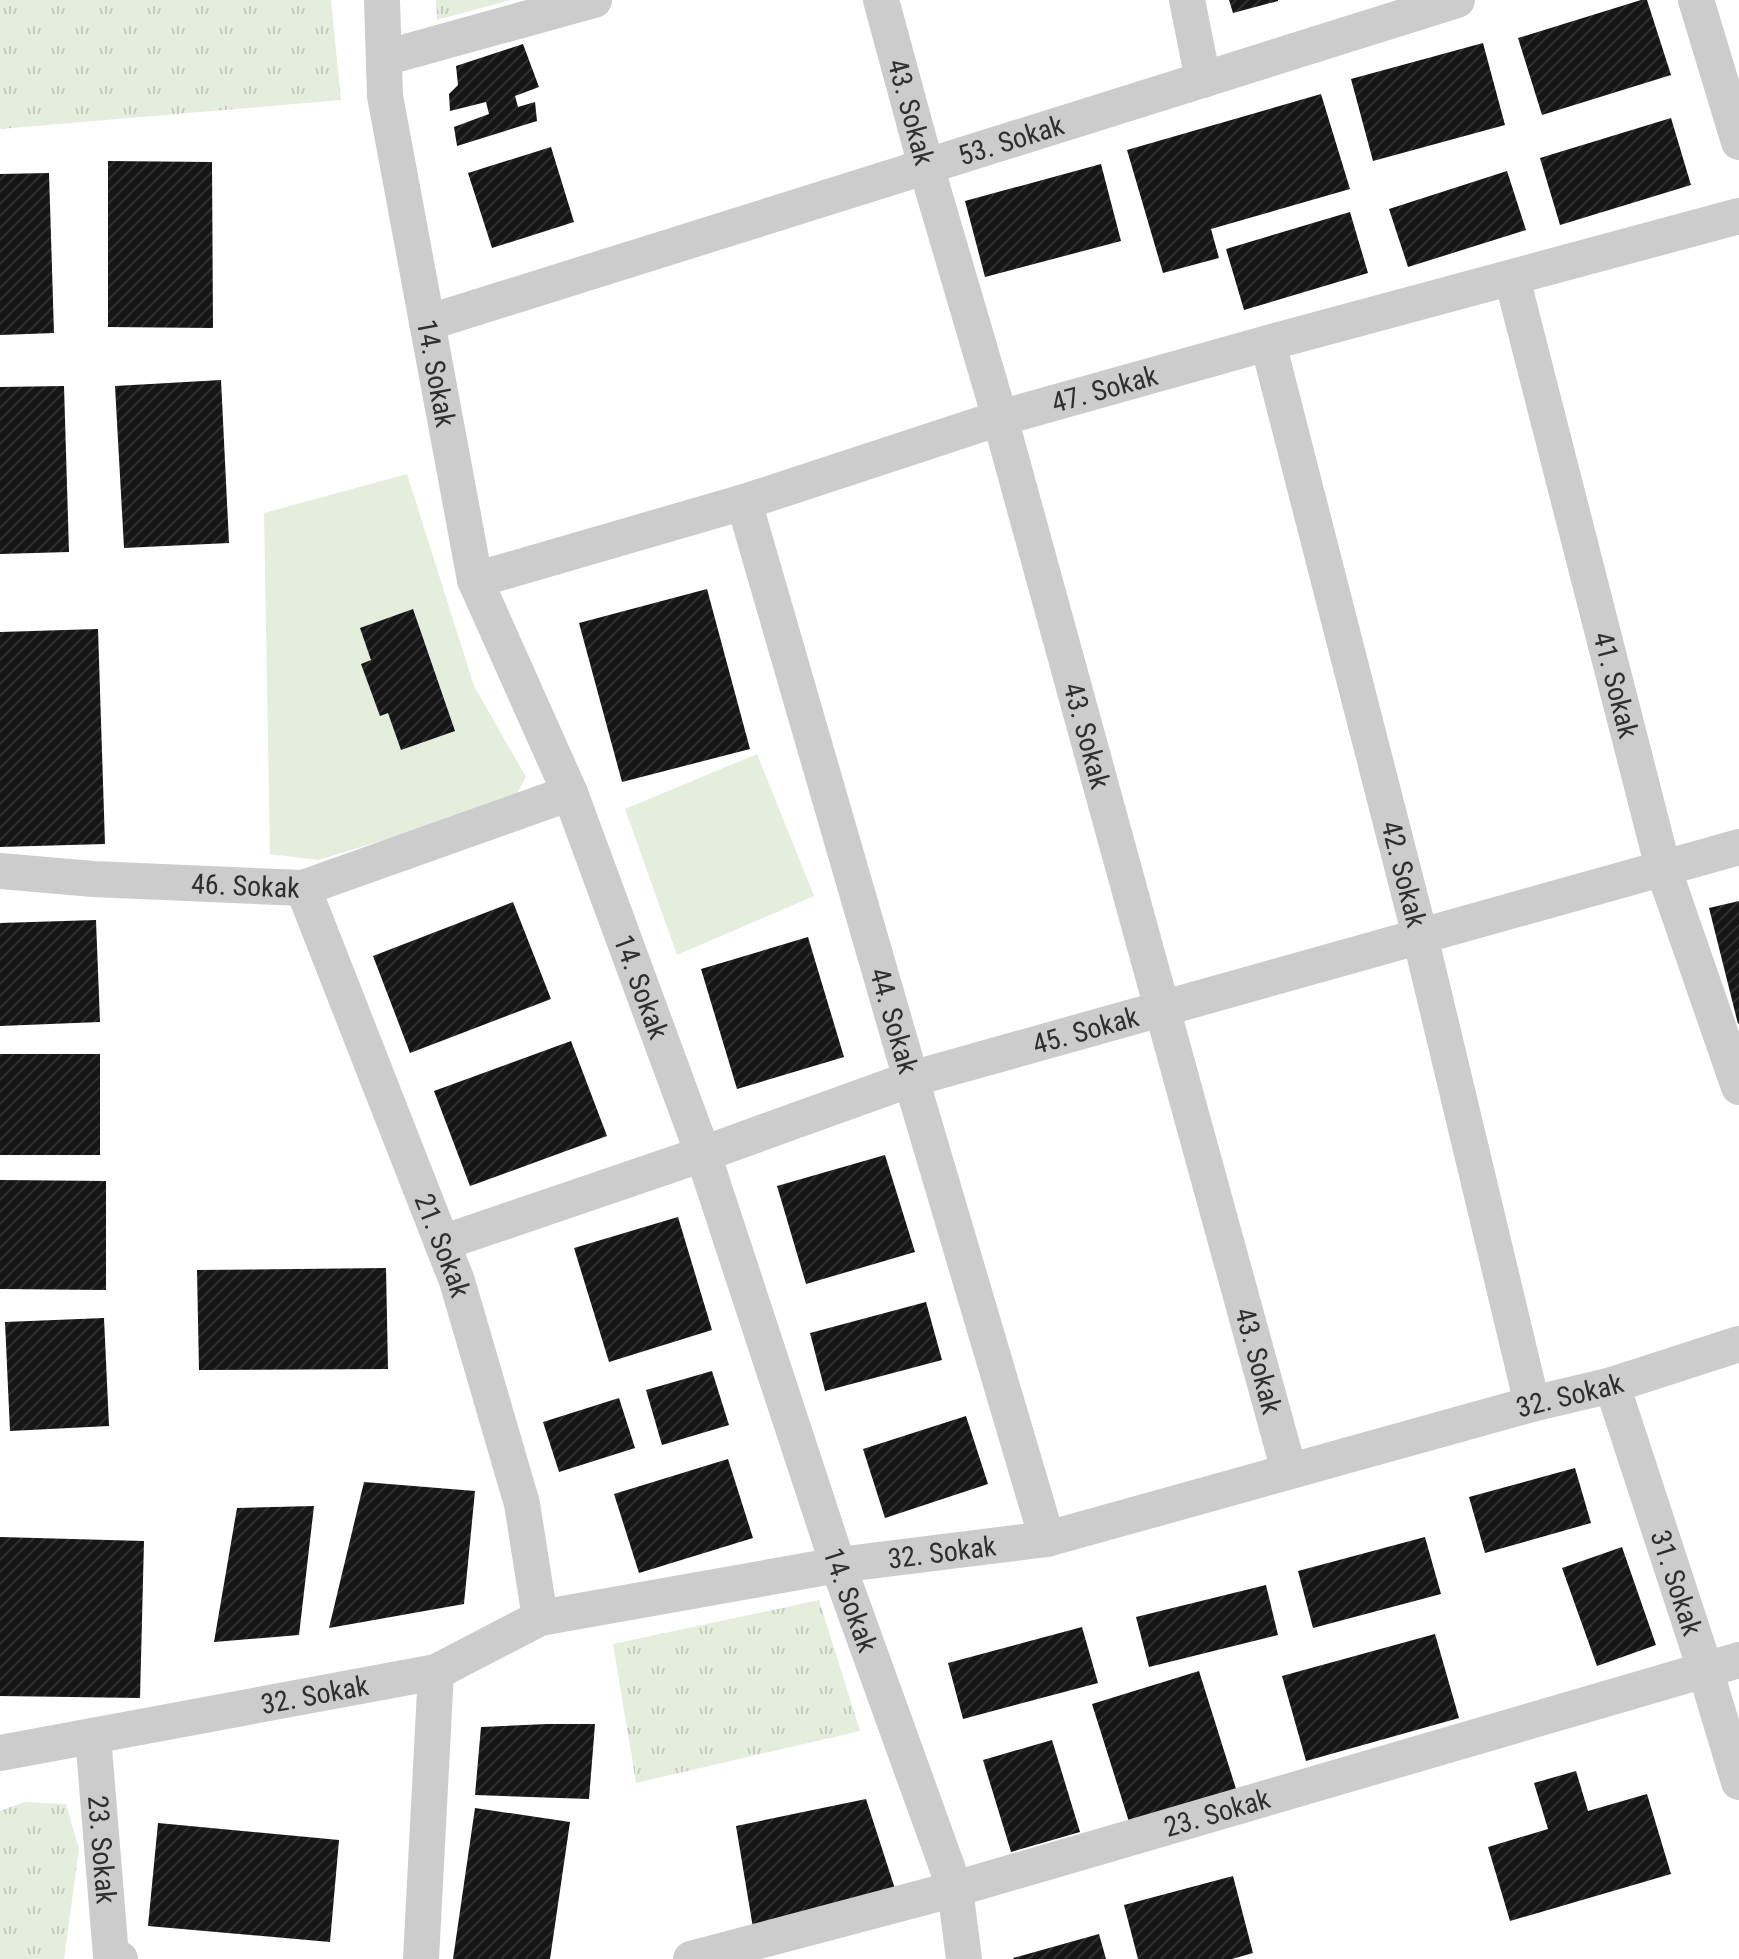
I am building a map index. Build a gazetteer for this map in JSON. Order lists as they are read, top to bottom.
{
  "streets": {
    "street": [
      "43. Sokak",
      "53. Sokak",
      "14. Sokak",
      "47. Sokak",
      "41. Sokak",
      "42. Sokak",
      "46. Sokak",
      "44. Sokak",
      "45. Sokak",
      "21. Sokak",
      "32. Sokak",
      "31. Sokak",
      "23. Sokak"
    ]
  },
  "crossings": [
    ["43. Sokak", "53. Sokak"],
    ["43. Sokak", "47. Sokak"],
    ["43. Sokak", "45. Sokak"],
    ["43. Sokak", "32. Sokak"],
    ["53. Sokak", "14. Sokak"],
    ["14. Sokak", "47. Sokak"],
    ["14. Sokak", "46. Sokak"],
    ["14. Sokak", "45. Sokak"],
    ["14. Sokak", "32. Sokak"],
    ["14. Sokak", "23. Sokak"],
    ["47. Sokak", "41. Sokak"],
    ["47. Sokak", "42. Sokak"],
    ["47. Sokak", "44. Sokak"],
    ["41. Sokak", "45. Sokak"],
    ["42. Sokak", "45. Sokak"],
    ["42. Sokak", "32. Sokak"],
    ["46. Sokak", "21. Sokak"],
    ["44. Sokak", "45. Sokak"],
    ["44. Sokak", "32. Sokak"],
    ["45. Sokak", "21. Sokak"],
    ["21. Sokak", "32. Sokak"],
    ["32. Sokak", "31. Sokak"],
    ["32. Sokak", "23. Sokak"],
    ["31. Sokak", "23. Sokak"]
  ]
}
